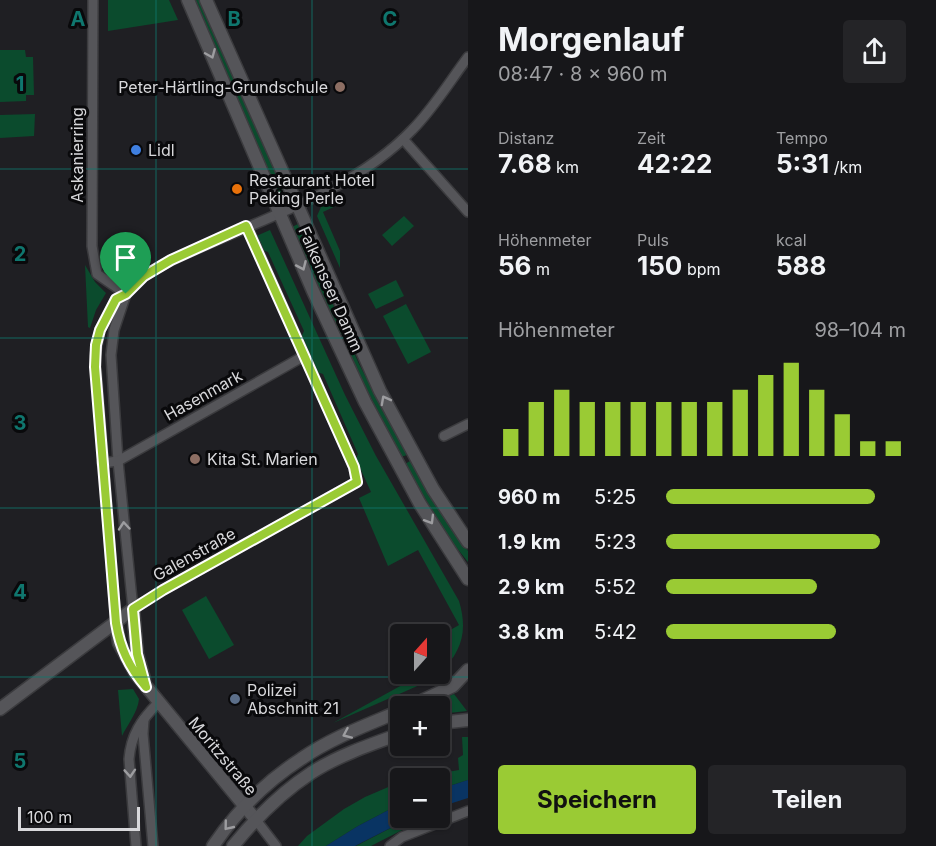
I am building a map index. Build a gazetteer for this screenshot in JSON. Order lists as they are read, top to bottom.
{
  "streets": {
    "main road": ["Falkenseer Damm", "Galenstraße", "Moritzstraße"],
    "street": ["Askanierring", "Hasenmark"]
  },
  "crossings": [
    ["Hasenmark", "Galenstraße"],
    ["Galenstraße", "Moritzstraße"]
  ],
  "places": [
    "Peter-Härtling-Grundschule",
    "Lidl",
    "Restaurant Hotel Peking Perle",
    "Kita St. Marien",
    "Polizei Abschnitt 21"
  ],
  "scale_bar": "100 m",
  "north": "top",
  "page": {
    "heading": ["Morgenlauf", "08:47 · 8 × 960 m"],
    "stats": [
      ["Distanz", "7.68 km"],
      ["Zeit", "42:22"],
      ["Tempo", "5:31 /km"],
      ["Höhenmeter", "56 m"],
      ["Puls", "150 bpm"],
      ["kcal", "588"]
    ],
    "chart": ["Höhenmeter", "98–104 m"],
    "list": [
      {
        "name": "960 m",
        "note": "5:25"
      },
      {
        "name": "1.9 km",
        "note": "5:23"
      },
      {
        "name": "2.9 km",
        "note": "5:52"
      },
      {
        "name": "3.8 km",
        "note": "5:42"
      }
    ],
    "map_buttons": ["+", "−"],
    "buttons": ["Speichern", "Teilen"],
    "scale": "100 m"
  },
  "grid": {
    "columns": ["A", "B", "C"],
    "rows": [
      "1",
      "2",
      "3",
      "4",
      "5"
    ]
  }
}
